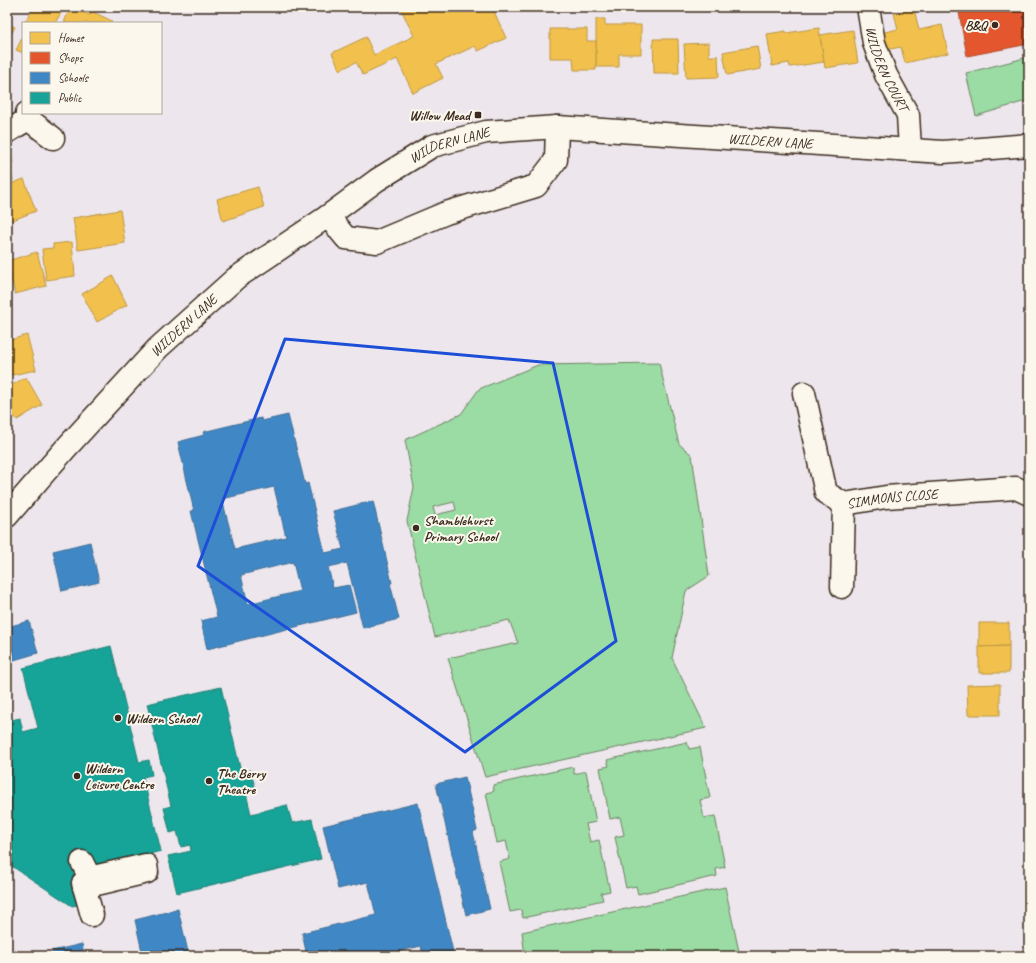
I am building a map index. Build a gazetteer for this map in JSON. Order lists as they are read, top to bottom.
{
  "streets": {
    "street": ["WILDERN COURT", "WILDERN LANE", "SIMMONS CLOSE"]
  },
  "crossings": [
    ["WILDERN COURT", "WILDERN LANE"]
  ],
  "places": {
    "other": [
      "B&Q",
      "Shamblehurst Primary School",
      "Wildern School",
      "Wildern Leisure Centre",
      "The Berry Theatre"
    ],
    "transit": ["Willow Mead"]
  },
  "legend": [
    "Homes",
    "Shops",
    "Schools",
    "Public"
  ]
}
